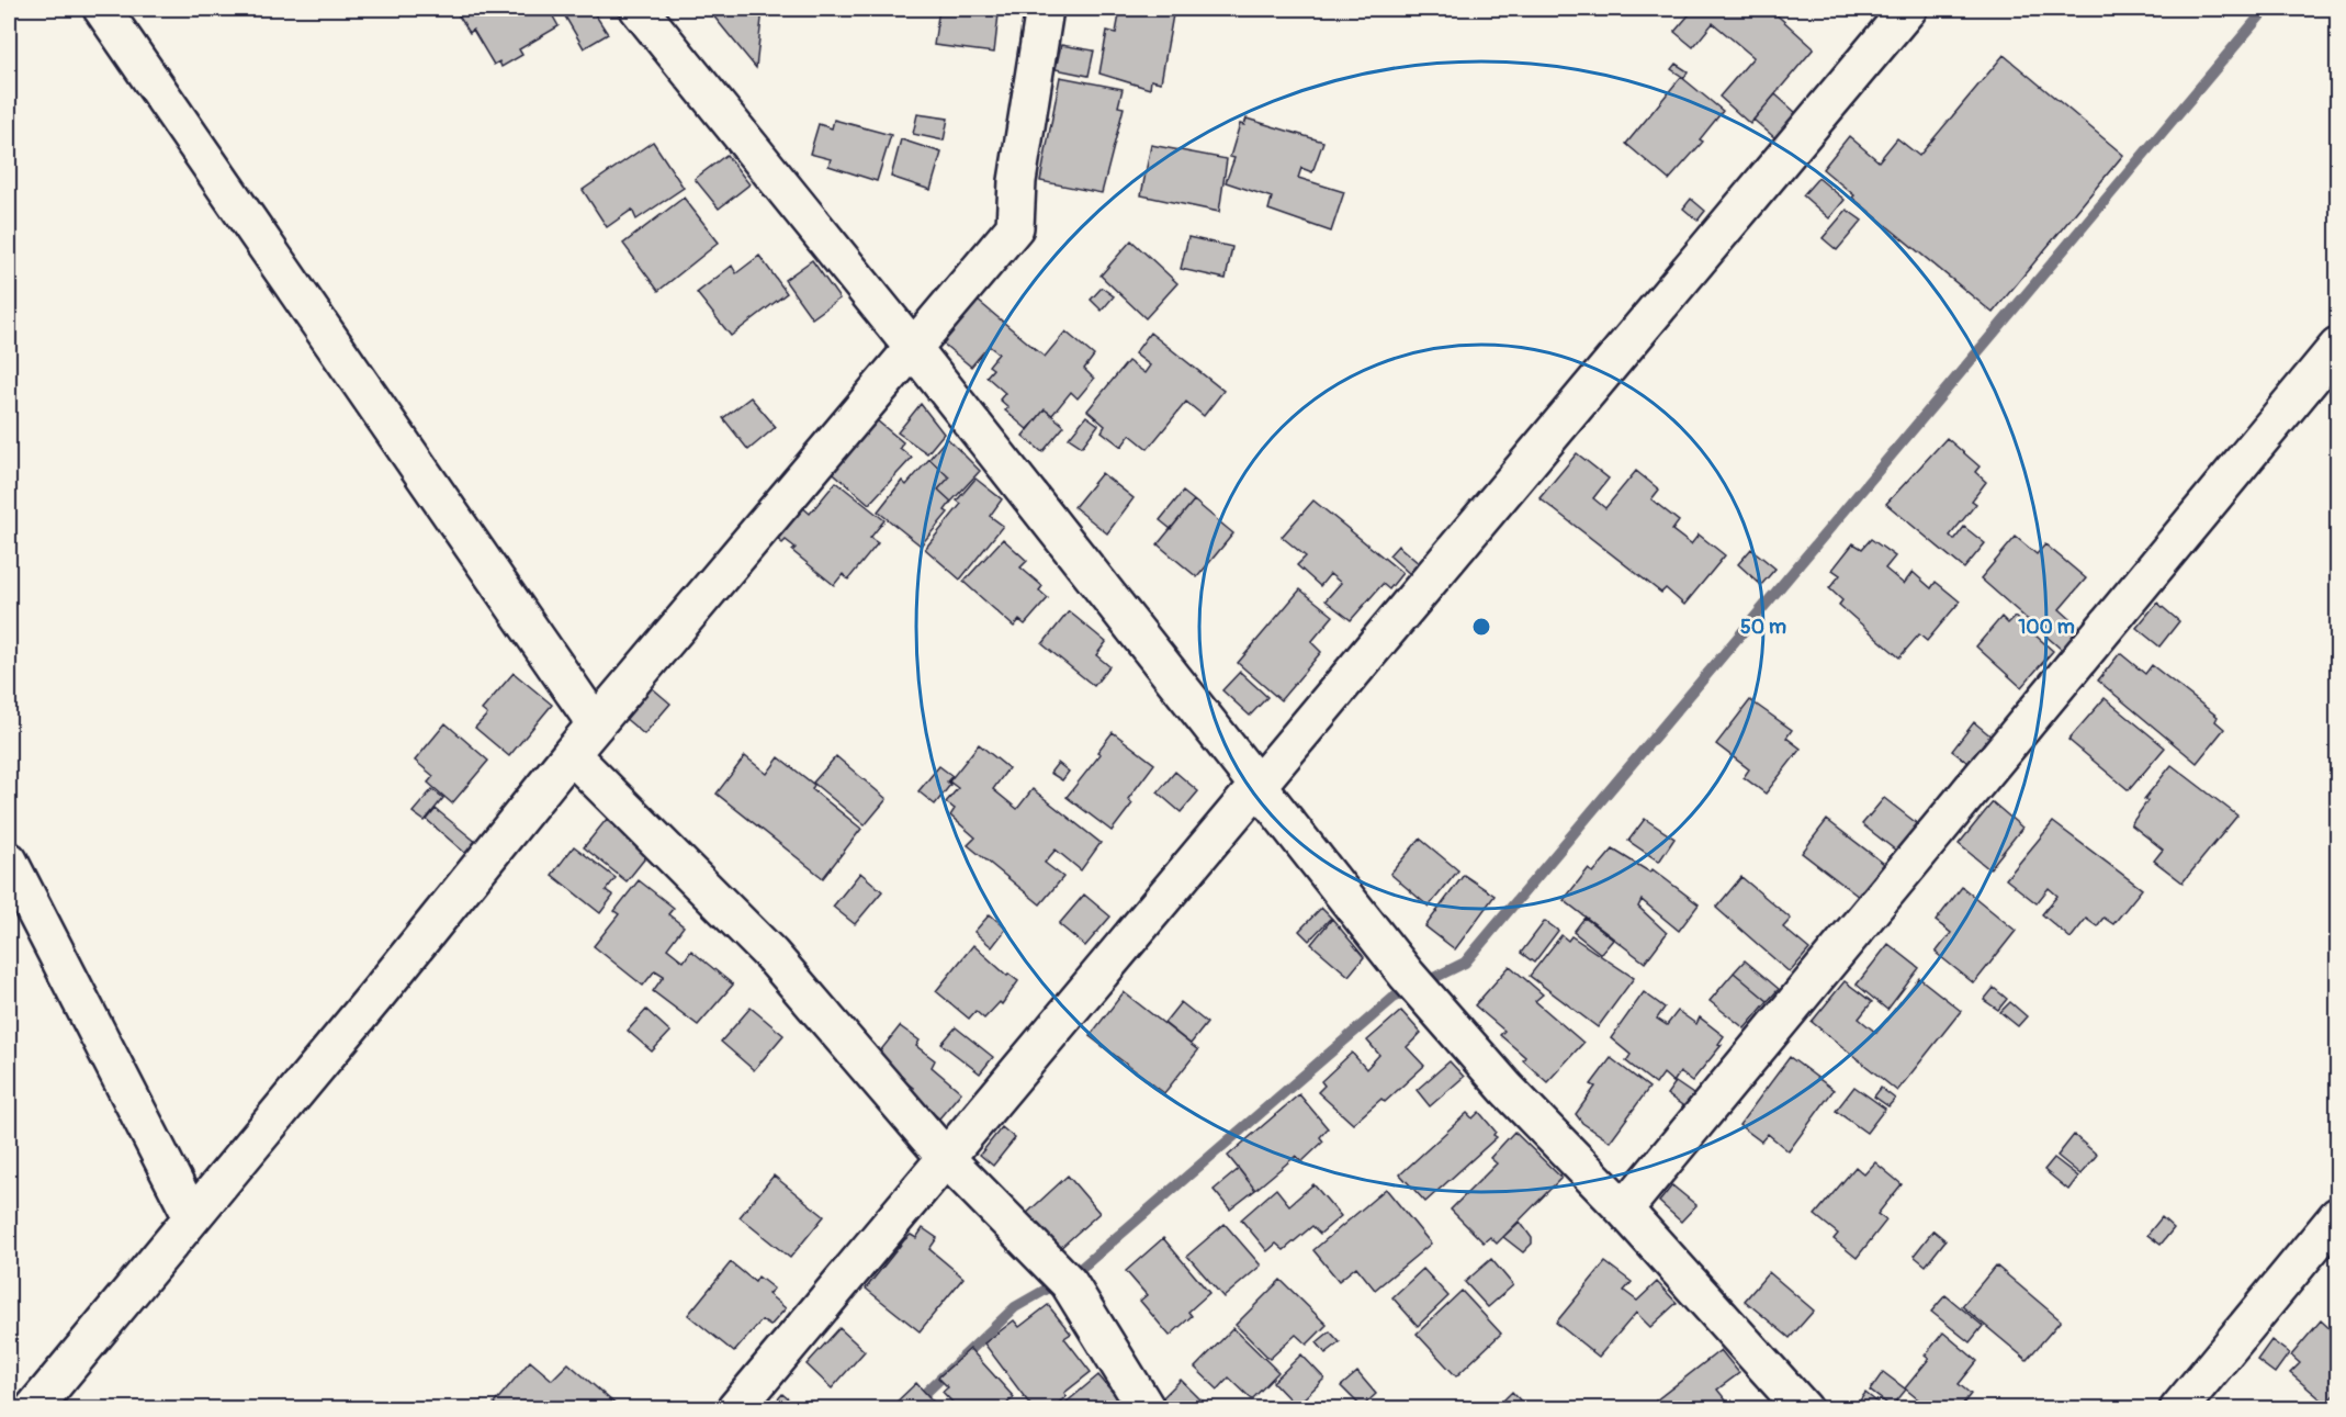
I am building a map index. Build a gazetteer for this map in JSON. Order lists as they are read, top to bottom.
{
  "rings": ["50 m", "100 m"]
}
